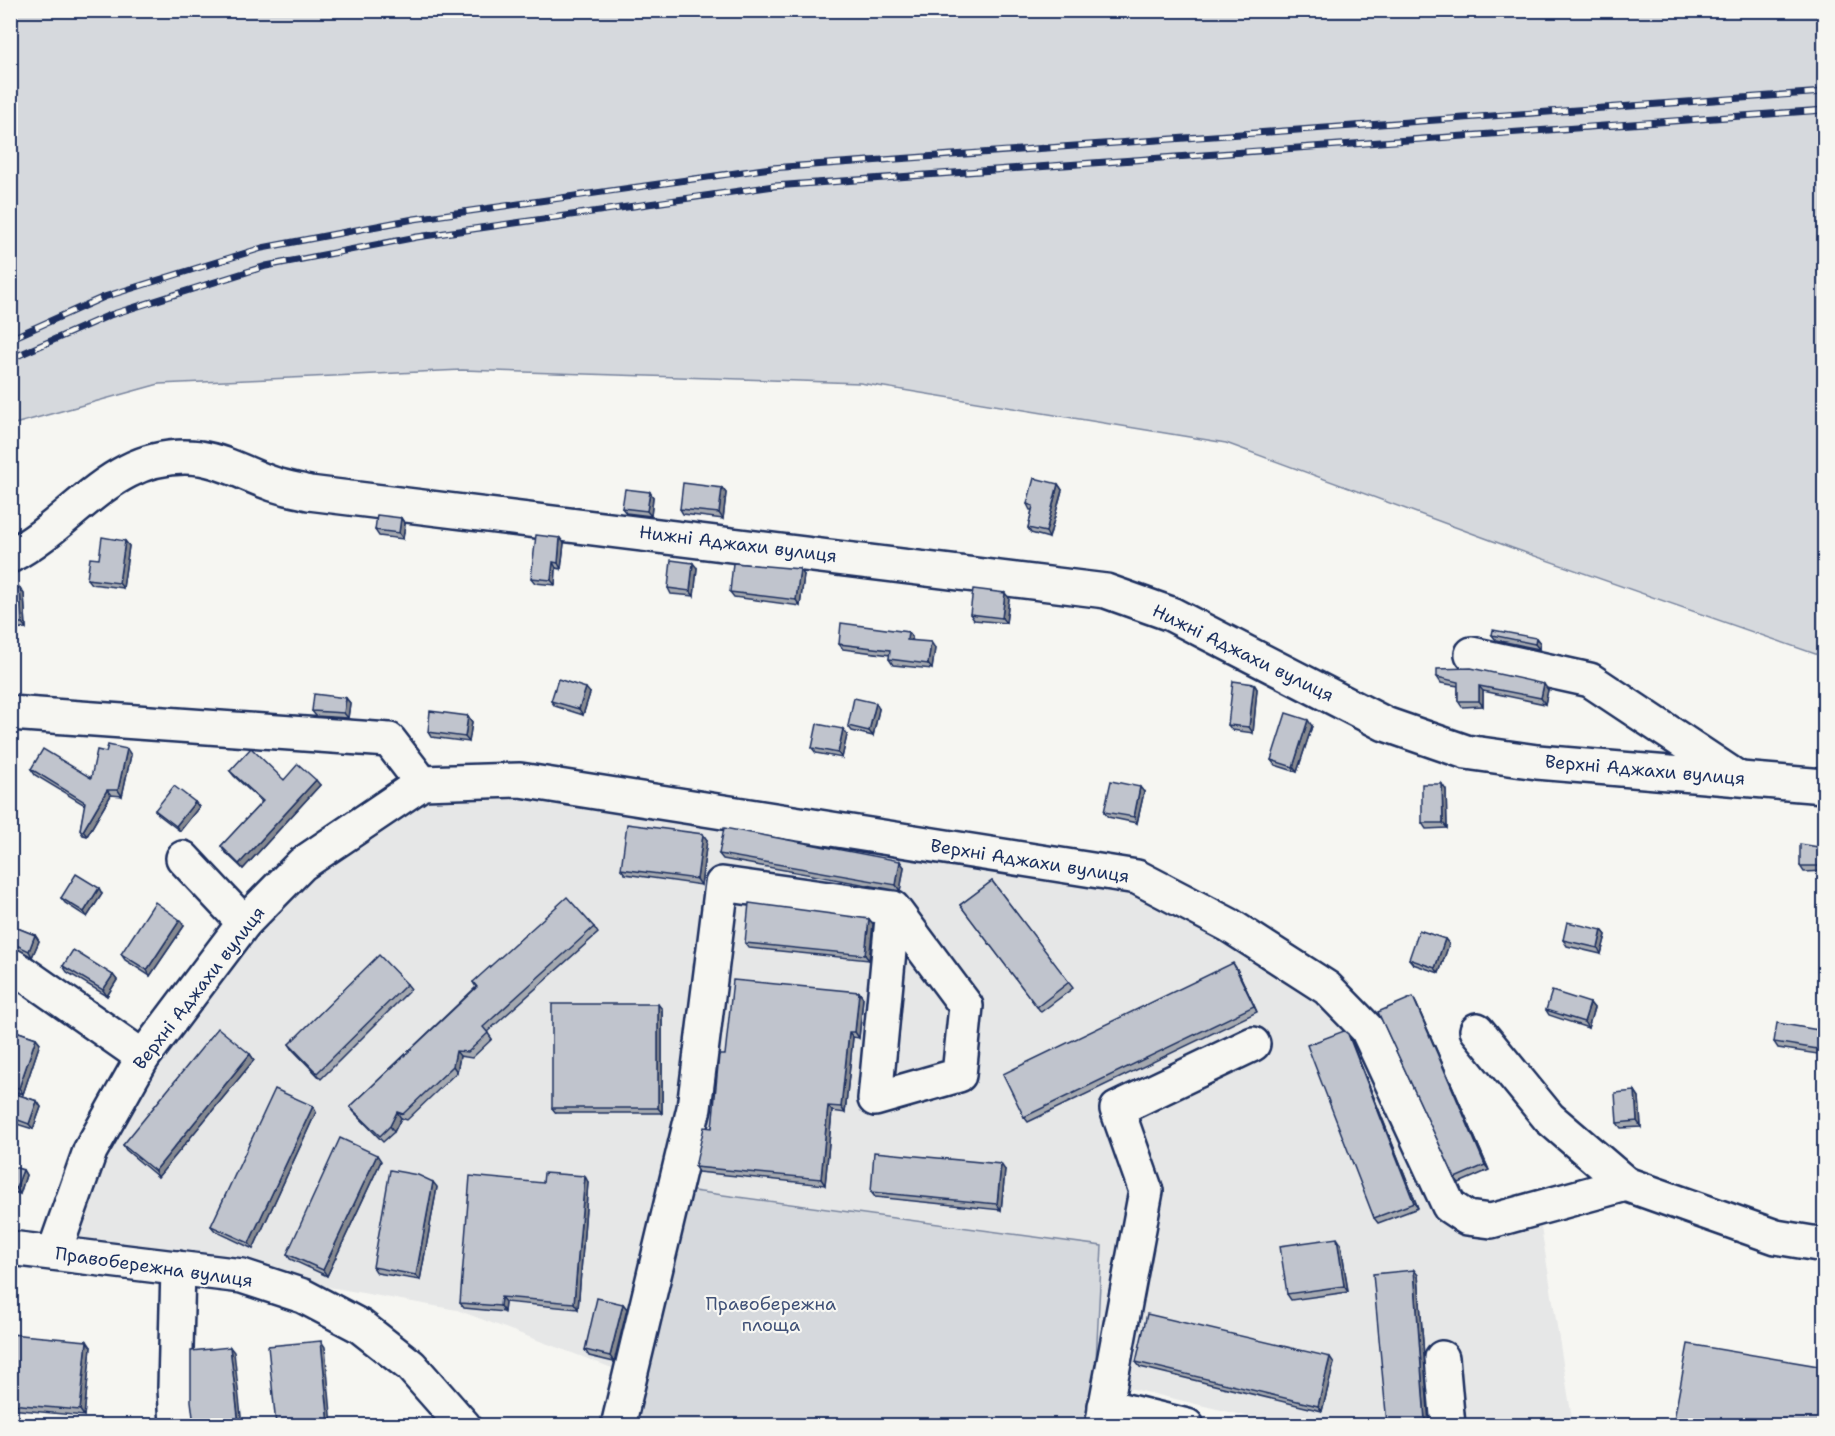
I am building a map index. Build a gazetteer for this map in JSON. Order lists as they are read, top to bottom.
{
  "streets": {
    "street": ["Нижні Аджахи вулиця", "Верхні Аджахи вулиця", "Правобережна вулиця"]
  },
  "crossings": [
    ["Нижні Аджахи вулиця", "Верхні Аджахи вулиця"],
    ["Верхні Аджахи вулиця", "Правобережна вулиця"]
  ],
  "parks": ["Правобережна площа"]
}
